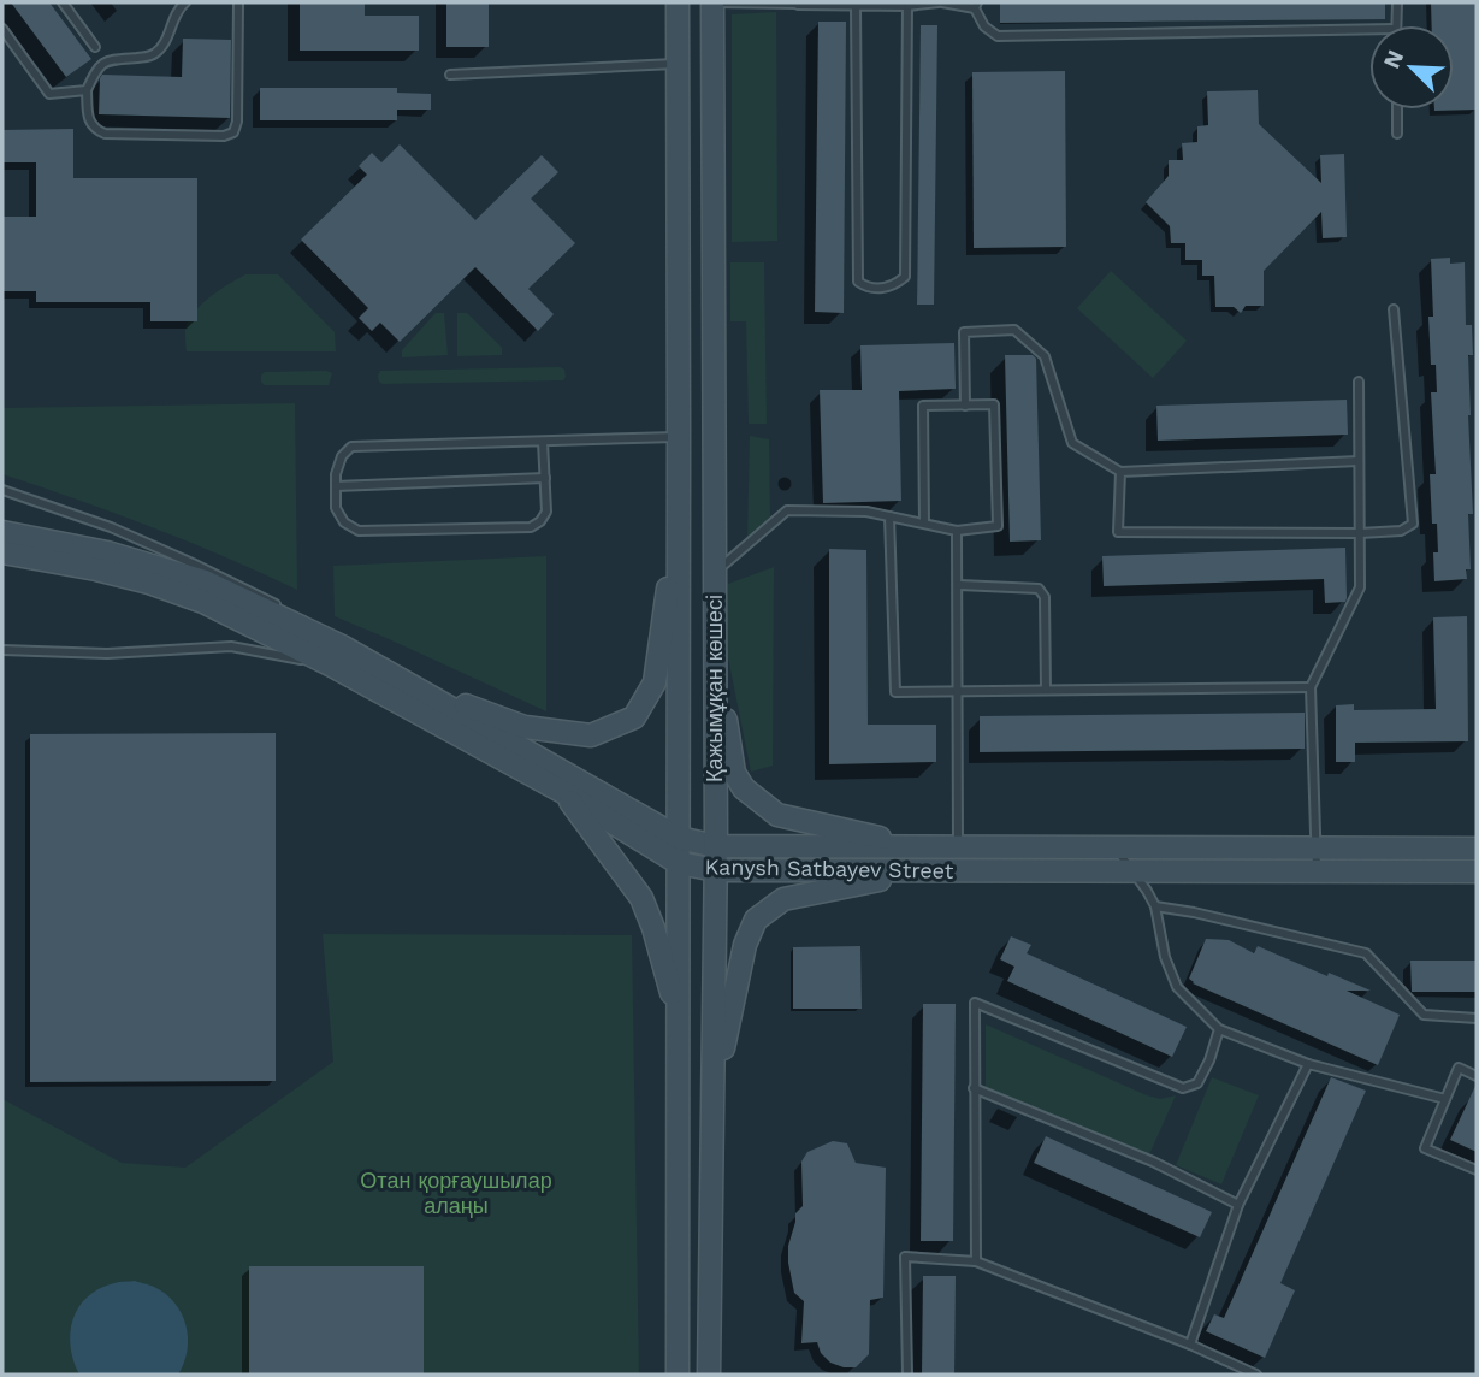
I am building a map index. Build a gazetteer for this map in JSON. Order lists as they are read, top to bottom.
{
  "streets": {
    "main road": ["Қажымұқан көшесі", "Kanysh Satbayev Street"]
  },
  "crossings": [
    ["Қажымұқан көшесі", "Kanysh Satbayev Street"]
  ],
  "parks": ["Отан қорғаушылар алаңы"],
  "north": "top left"
}
